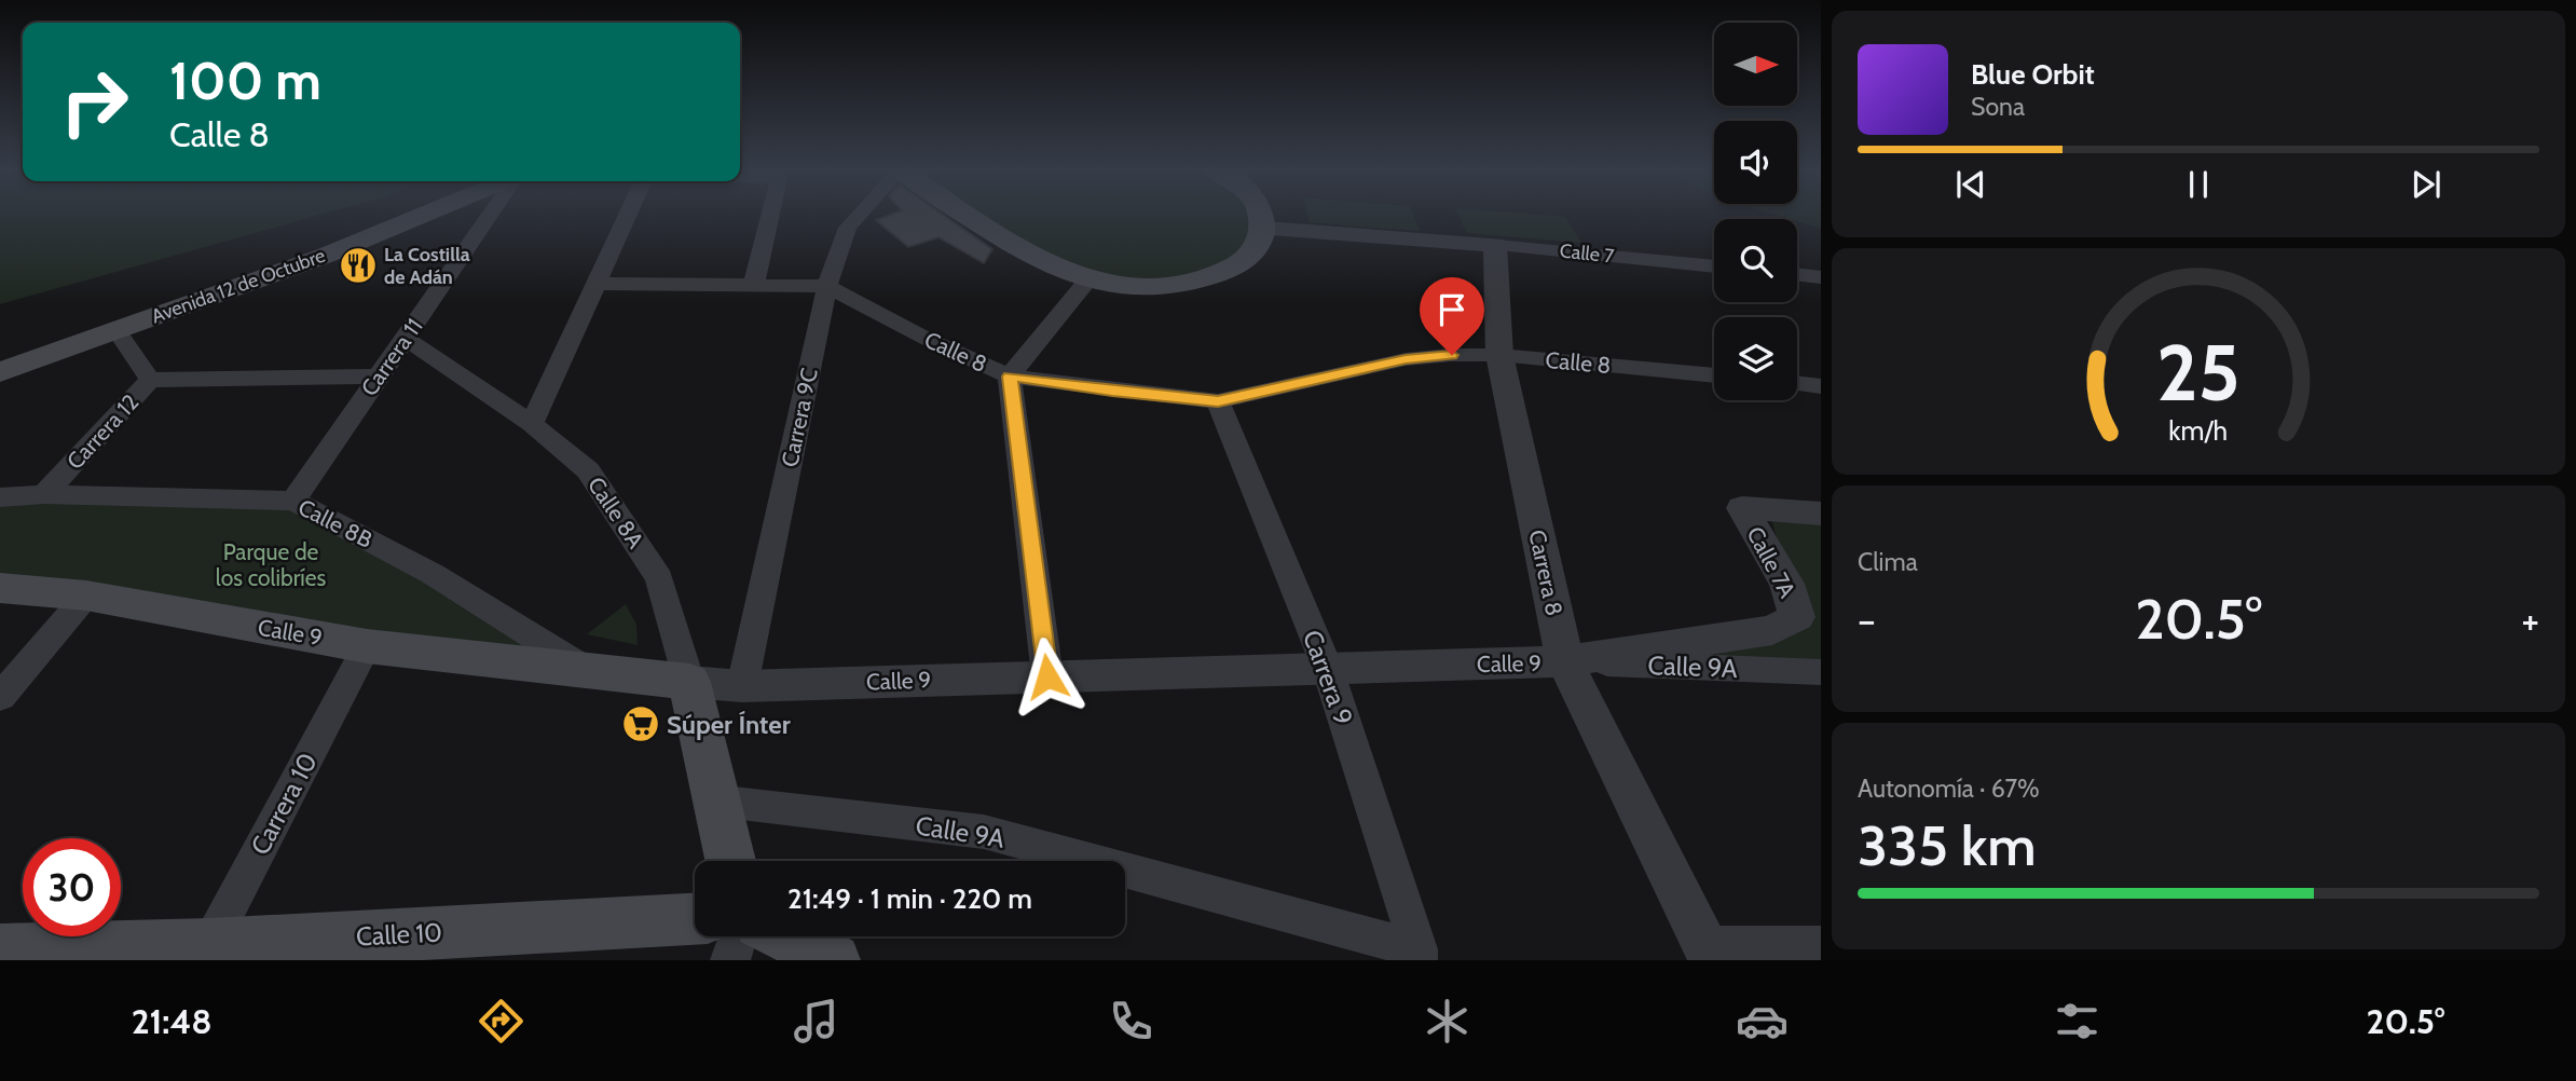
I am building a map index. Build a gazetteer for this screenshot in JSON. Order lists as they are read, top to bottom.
{
  "streets": {
    "main road": ["Avenida 12 de Octubre", "Calle 9", "Calle 10"],
    "street": [
      "Calle 7",
      "Calle 8",
      "Carrera 11",
      "Carrera 9C",
      "Carrera 12",
      "Calle 8A",
      "Calle 8B",
      "Calle 7A",
      "Carrera 8",
      "Calle 9A",
      "Carrera 9",
      "Carrera 10"
    ]
  },
  "crossings": [
    ["Calle 7", "Carrera 8"],
    ["Avenida 12 de Octubre", "Carrera 12"],
    ["Calle 8", "Carrera 9C"],
    ["Calle 8", "Carrera 8"],
    ["Calle 8", "Carrera 9"],
    ["Carrera 11", "Calle 8A"],
    ["Carrera 11", "Calle 8B"],
    ["Carrera 9C", "Calle 9"],
    ["Carrera 12", "Calle 8B"],
    ["Calle 8A", "Calle 9"],
    ["Calle 8B", "Calle 9"],
    ["Calle 7A", "Calle 9"],
    ["Carrera 8", "Calle 9"],
    ["Carrera 8", "Calle 9A"],
    ["Calle 9", "Calle 9A"],
    ["Calle 9", "Carrera 9"],
    ["Calle 9", "Carrera 10"],
    ["Calle 9A", "Carrera 9"],
    ["Carrera 10", "Calle 10"]
  ],
  "parks": ["Parque de los colibríes"],
  "places": {
    "restaurant": ["La Costilla de Adán"],
    "supermarket": ["Súper Ínter"]
  },
  "north": "right",
  "page": {
    "turn": ["100 m", "Calle 8"],
    "song": ["Blue Orbit", "Sona"],
    "tile": [
      "Clima",
      ["Autonomía · 67%", "335 km"]
    ],
    "heat": ["−", "20.5°", "+"],
    "limit": "30",
    "trip": "21:49 · 1 min · 220 m",
    "tabs": ["21:48", "20.5°"],
    "gauge": ["25", "km/h"]
  }
}
